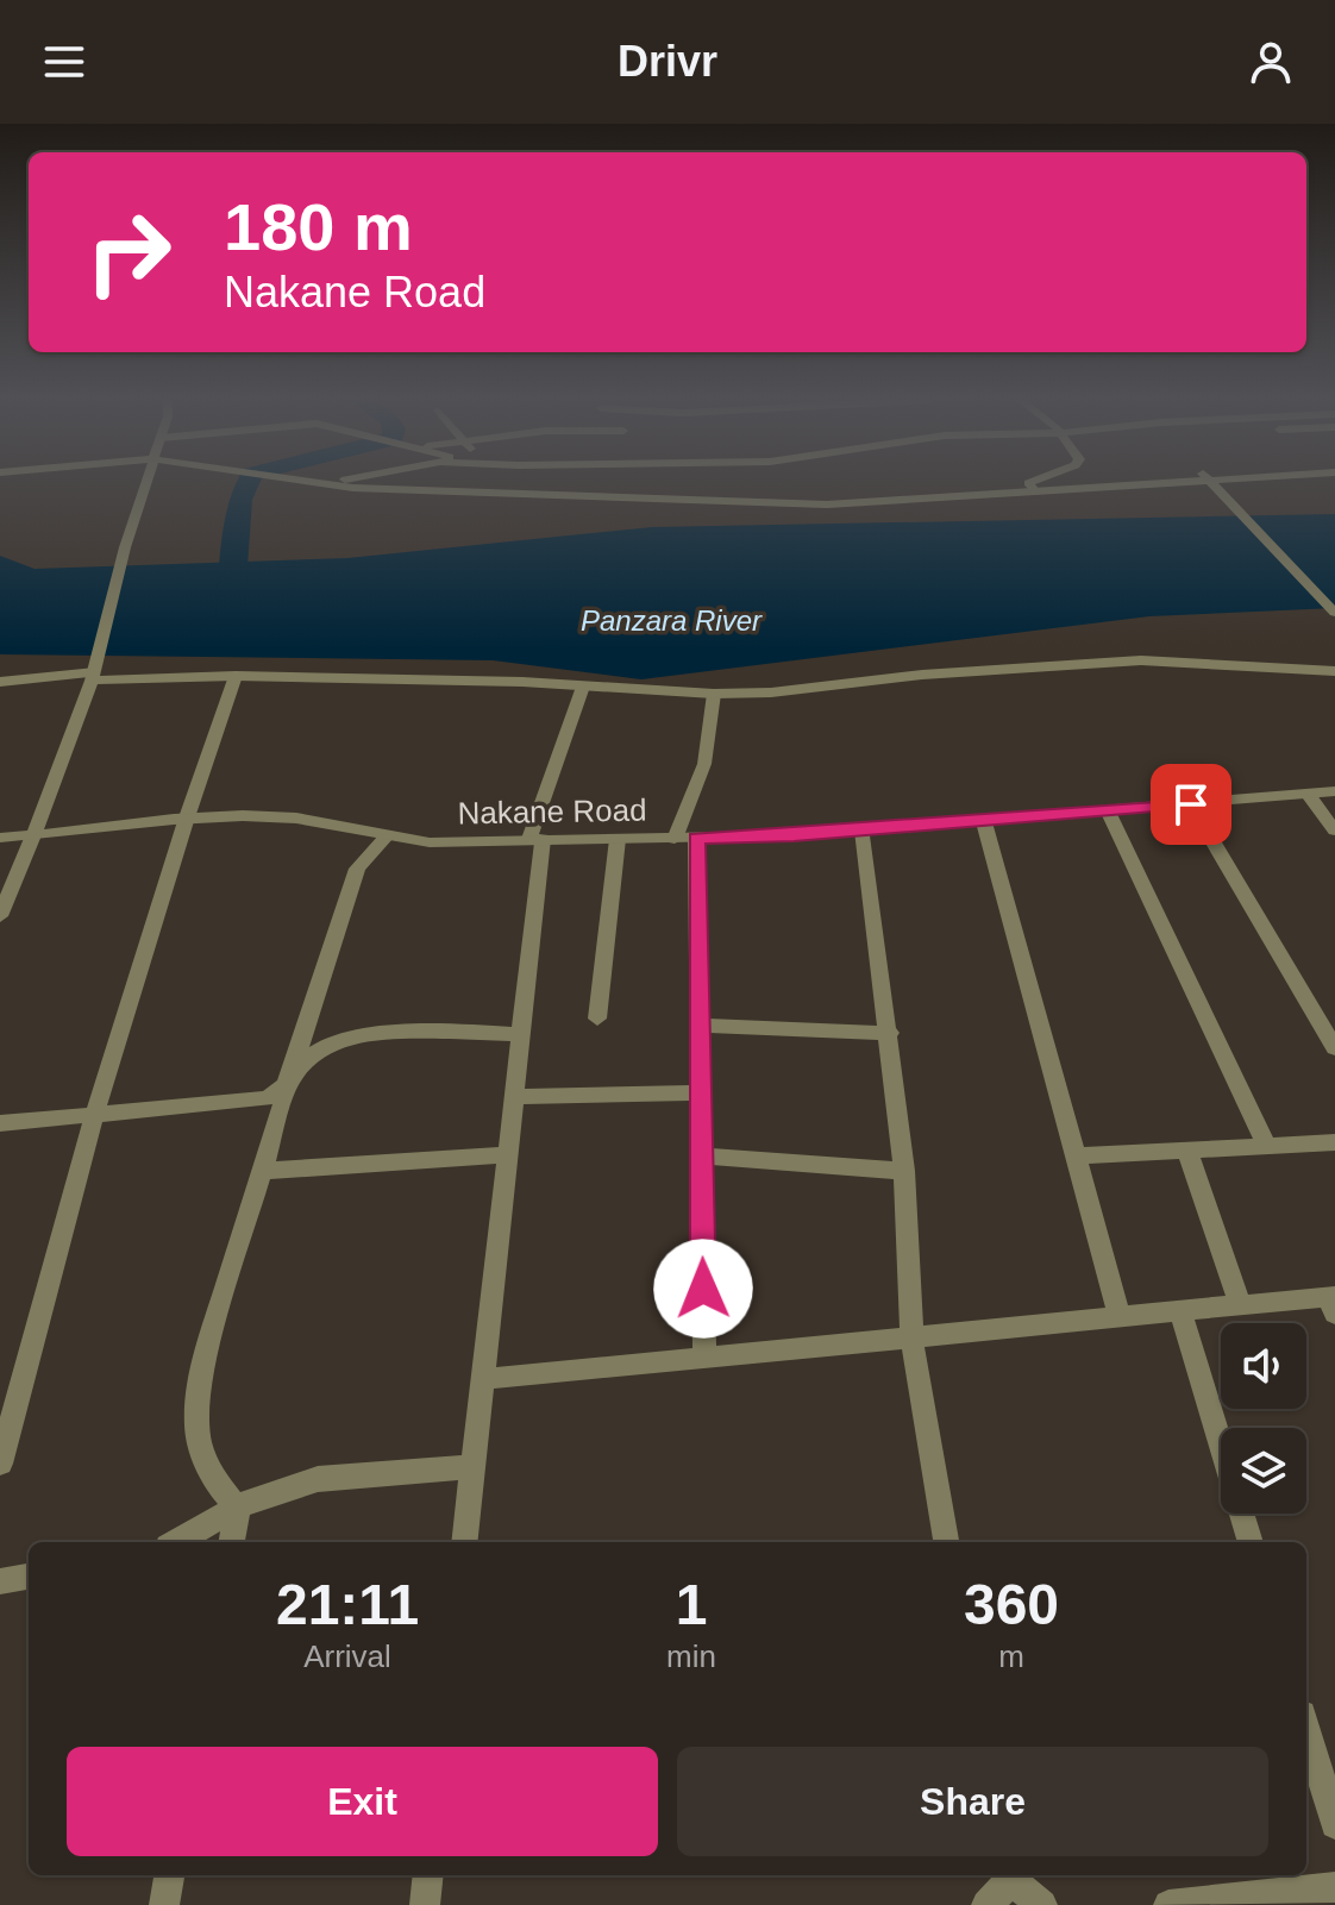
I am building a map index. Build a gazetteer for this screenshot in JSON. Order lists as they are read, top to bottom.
{
  "streets": {
    "street": ["Nakane Road"]
  },
  "water": ["Panzara River"],
  "page": {
    "header": "Drivr",
    "turn": ["180 m", "Nakane Road"],
    "eta": [
      "21:11",
      "Arrival",
      "1",
      "min",
      "360",
      "m"
    ],
    "buttons": ["Exit", "Share"]
  }
}
